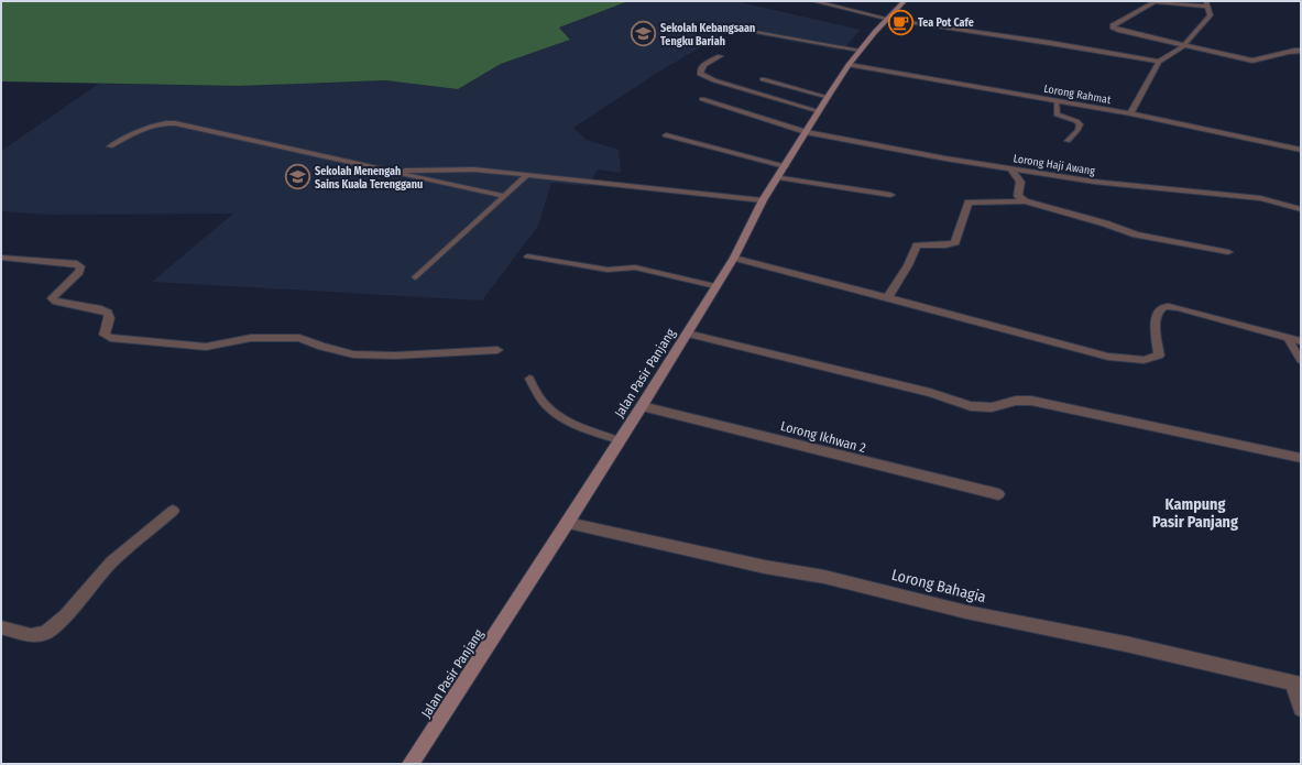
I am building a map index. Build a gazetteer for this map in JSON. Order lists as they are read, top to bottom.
{
  "streets": {
    "main road": ["Jalan Pasir Panjang"],
    "street": [
      "Lorong Rahmat",
      "Lorong Haji Awang",
      "Lorong Ikhwan 2",
      "Lorong Bahagia"
    ]
  },
  "crossings": [
    ["Lorong Rahmat", "Jalan Pasir Panjang"],
    ["Lorong Haji Awang", "Jalan Pasir Panjang"],
    ["Jalan Pasir Panjang", "Lorong Ikhwan 2"],
    ["Jalan Pasir Panjang", "Lorong Bahagia"]
  ],
  "districts": ["Kampung Pasir Panjang"],
  "places": {
    "cafe": ["Tea Pot Cafe"],
    "school or university": ["Sekolah Kebangsaan Tengku Bariah", "Sekolah Menengah Sains Kuala Terengganu"]
  }
}
